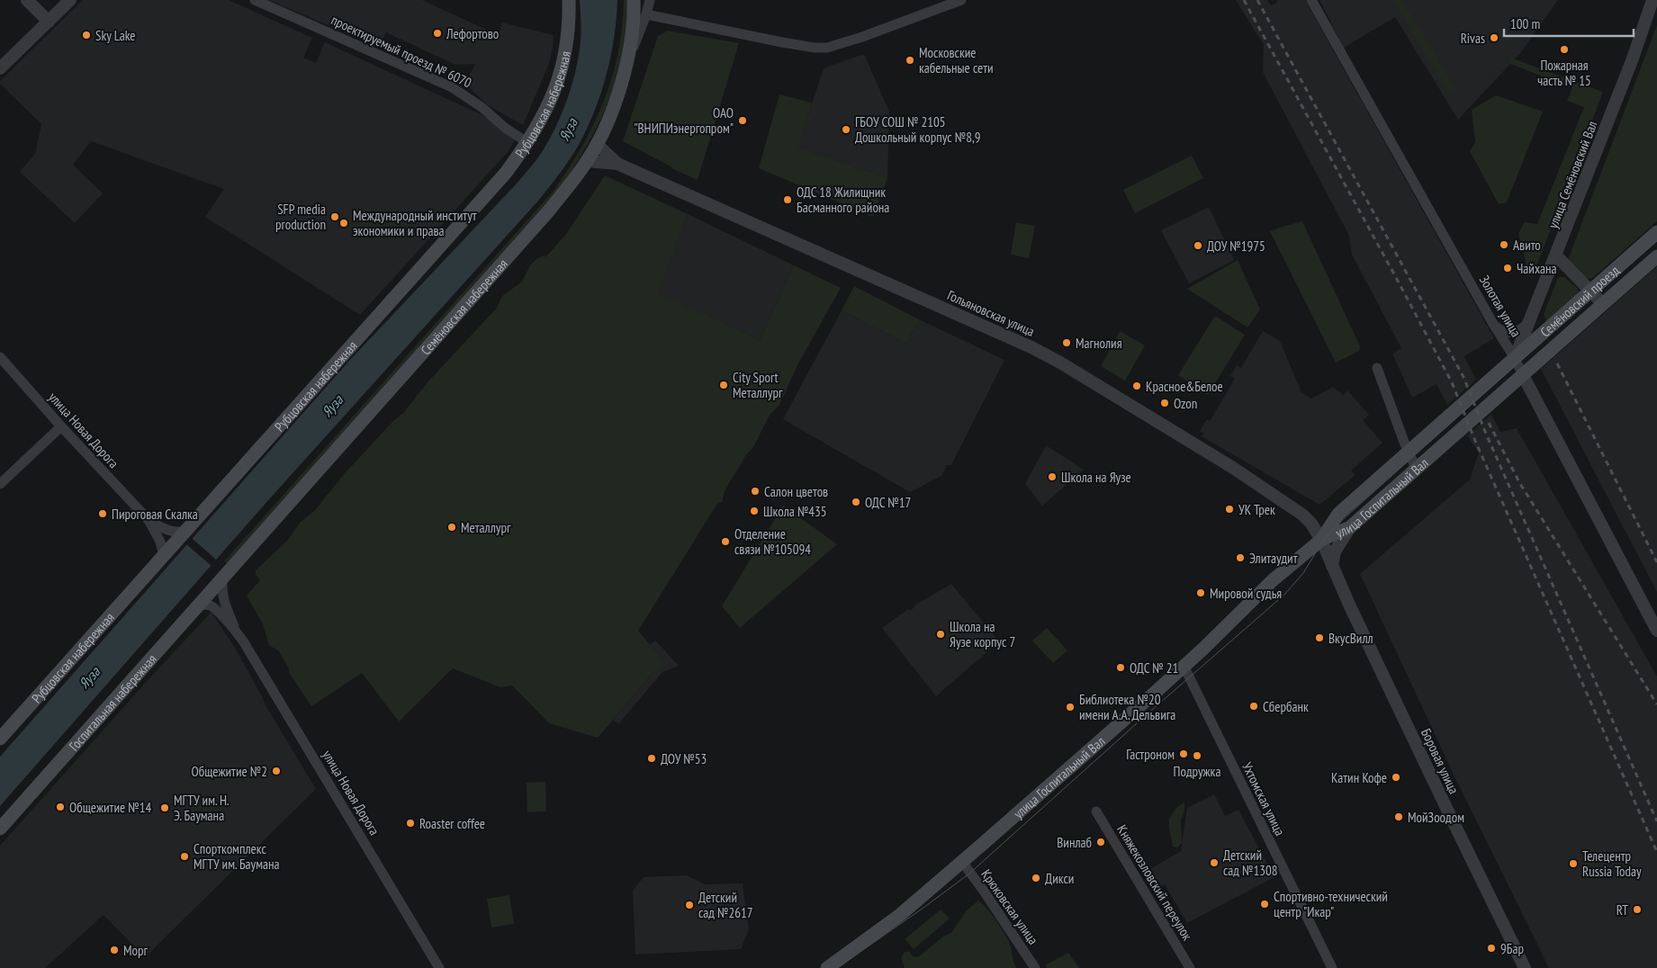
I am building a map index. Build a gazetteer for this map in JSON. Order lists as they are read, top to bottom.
{
  "streets": {
    "main road": [
      "Рубцовская набережная",
      "Семёновский проезд",
      "Семёновская набережная",
      "улица Госпитальный Вал",
      "Госпитальная набережная"
    ],
    "street": [
      "проектируемый проезд № 6070",
      "улица Семёновский Вал",
      "Золотая улица",
      "Гольяновская улица",
      "улица Новая Дорога",
      "Боровая улица",
      "Ухтомская улица",
      "Княжекозловский переулок",
      "Крюковская улица"
    ]
  },
  "crossings": [
    ["проектируемый проезд № 6070", "Рубцовская набережная"],
    ["Рубцовская набережная", "улица Новая Дорога"],
    ["улица Семёновский Вал", "Семёновский проезд"],
    ["улица Семёновский Вал", "Золотая улица"],
    ["Семёновский проезд", "Золотая улица"],
    ["Семёновский проезд", "улица Госпитальный Вал"],
    ["Семёновская набережная", "Гольяновская улица"],
    ["Семёновская набережная", "улица Новая Дорога"],
    ["Семёновская набережная", "Госпитальная набережная"],
    ["Гольяновская улица", "улица Госпитальный Вал"],
    ["Гольяновская улица", "Боровая улица"],
    ["улица Новая Дорога", "Госпитальная набережная"],
    ["улица Госпитальный Вал", "Боровая улица"],
    ["улица Госпитальный Вал", "Ухтомская улица"],
    ["улица Госпитальный Вал", "Крюковская улица"]
  ],
  "water": ["Яуза"],
  "places": [
    "Лефортово",
    "Sky Lake",
    "Rivas",
    "Пожарная часть № 15",
    "Московские кабельные сети",
    "ОАО \"ВНИПИэнергопром\"",
    "ГБОУ СОШ № 2105 Дошкольный корпус №8,9",
    "ОДС 18 Жилищник Басманного района",
    "SFP media production",
    "Международный институт экономики и права",
    "Авито",
    "ДОУ №1975",
    "Чайхана",
    "Магнолия",
    "City Sport Металлург",
    "Красное&Белое",
    "Ozon",
    "Школа на Яузе",
    "Салон цветов",
    "ОДС №17",
    "УК Трек",
    "Школа №435",
    "Пироговая Скалка",
    "Металлург",
    "Отделение связи №105094",
    "Элитаудит",
    "Мировой судья",
    "Школа на Яузе корпус 7",
    "ВкусВилл",
    "ОДС № 21",
    "Сбербанк",
    "Библиотека №20 имени А.А. Дельвига",
    "Гастроном",
    "Подружка",
    "ДОУ №53",
    "Общежитие №2",
    "Катин Кофе",
    "Общежитие №14",
    "МГТУ им. Н. Э. Баумана",
    "МойЗоодом",
    "Roaster coffee",
    "Винлаб",
    "Спорткомплекс МГТУ им. Баумана",
    "Детский сад №1308",
    "Телецентр Russia Today",
    "Дикси",
    "Спортивно-технический центр \"Икар\"",
    "Детский сад №2617",
    "RT",
    "9Бар",
    "Морг"
  ],
  "scale_bar": "100 m"
}
